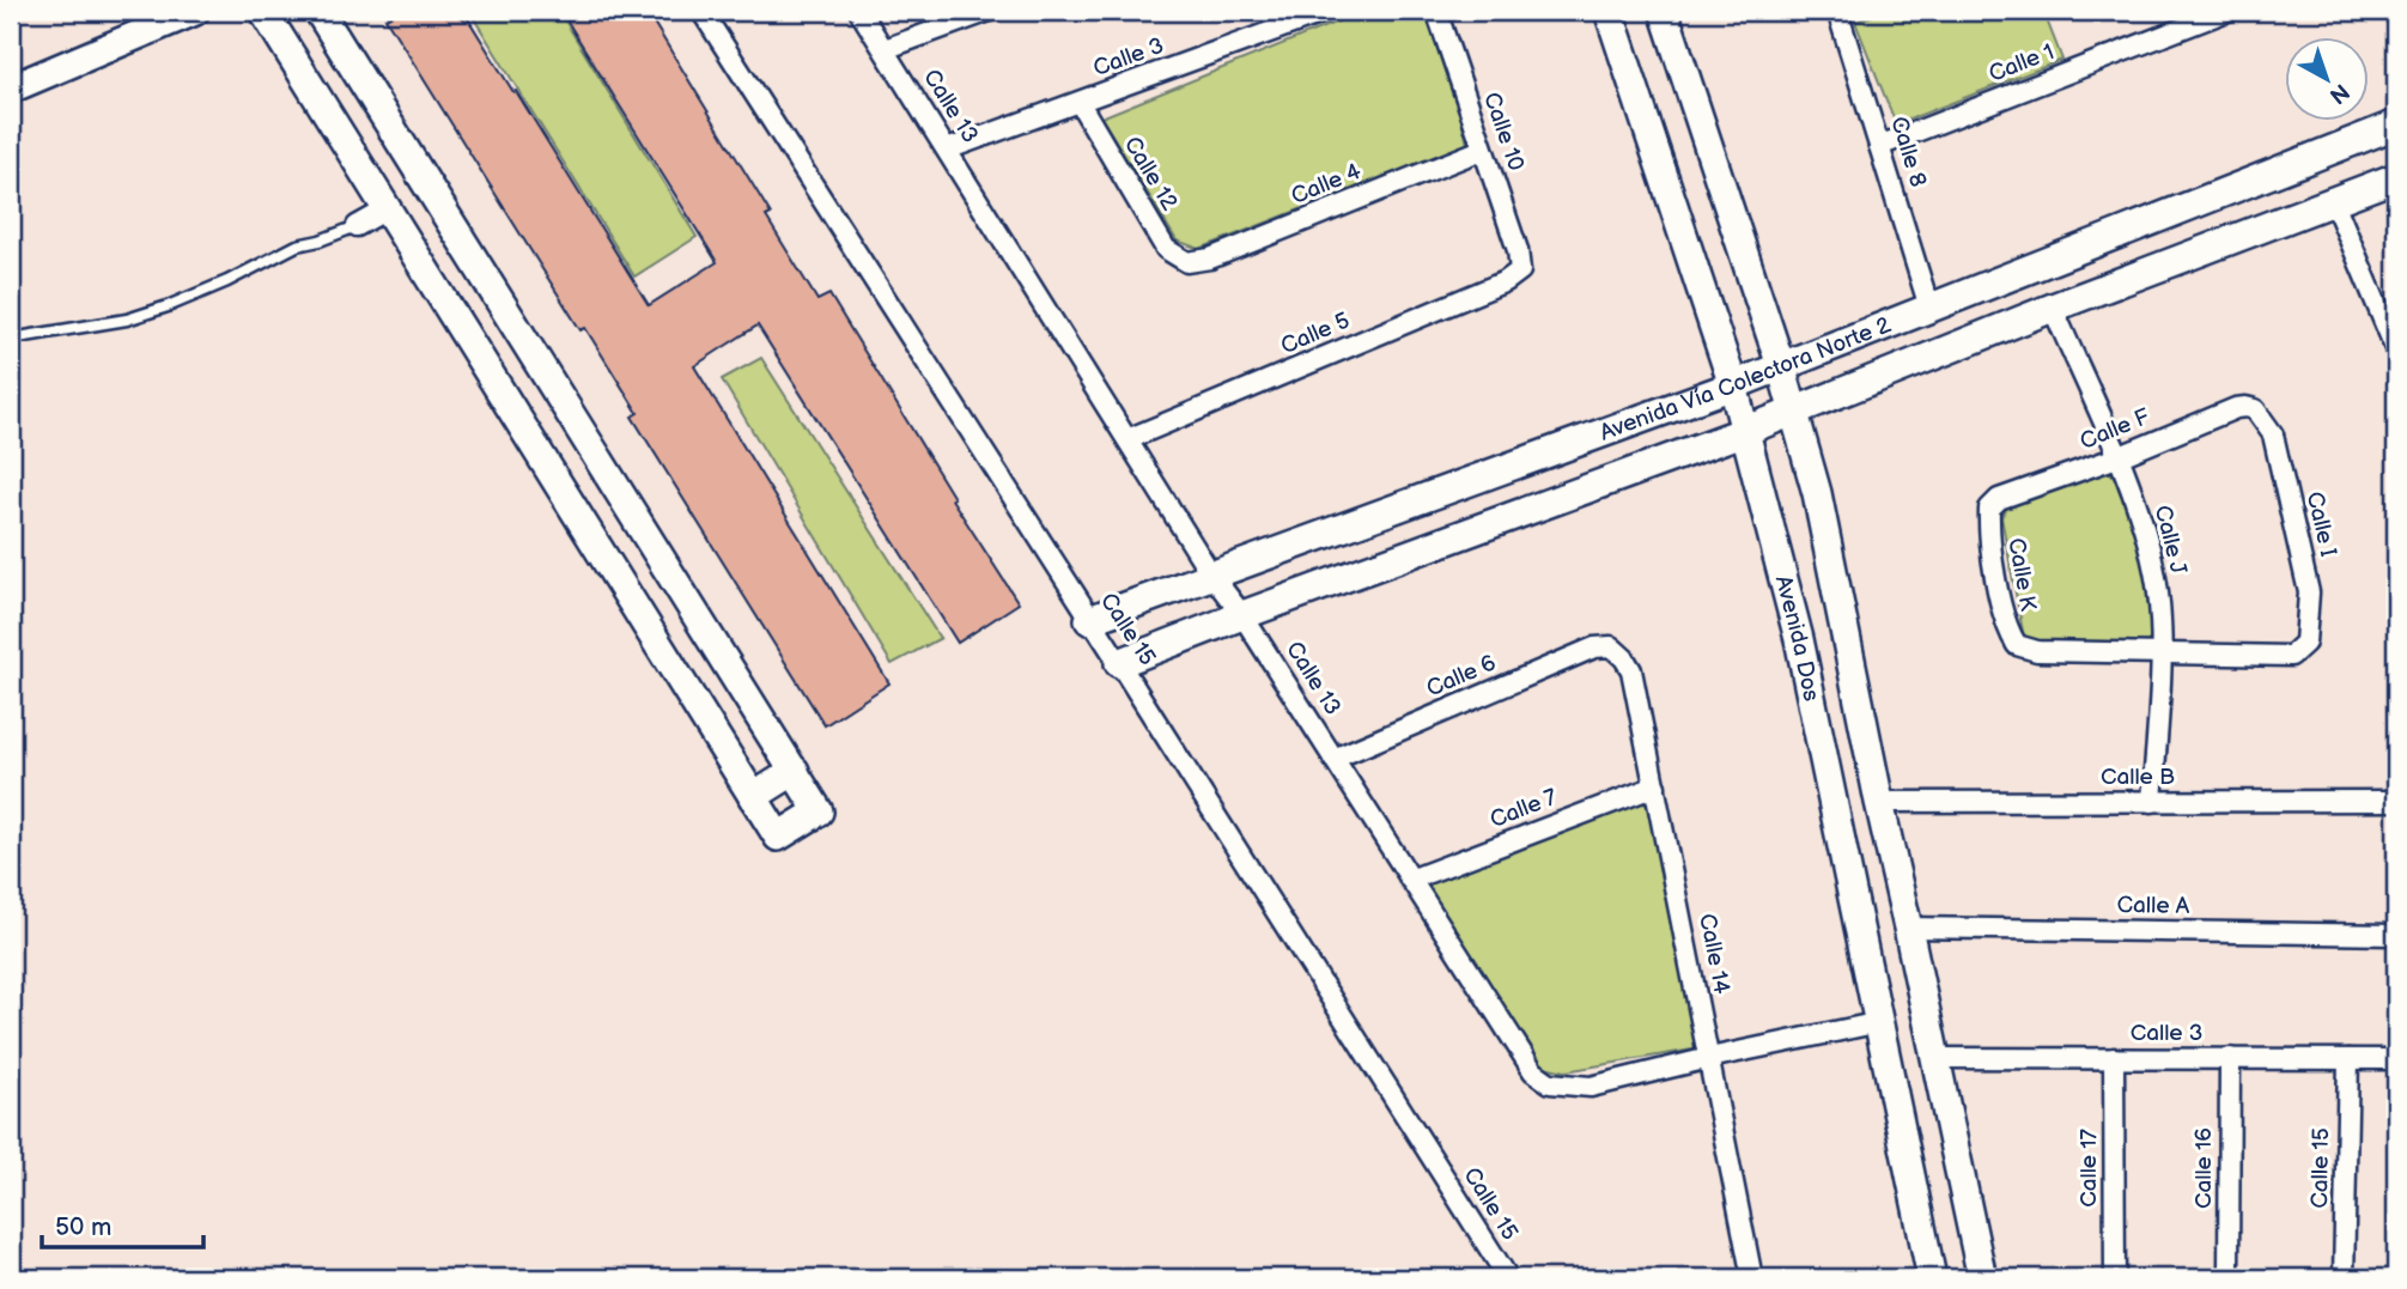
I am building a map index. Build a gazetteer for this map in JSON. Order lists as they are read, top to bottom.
{
  "streets": {
    "street": [
      "Calle 3",
      "Calle 1",
      "Calle 13",
      "Calle 10",
      "Calle 8",
      "Calle 12",
      "Calle 4",
      "Calle 5",
      "Avenida Vía Colectora Norte 2",
      "Calle F",
      "Calle I",
      "Calle J",
      "Calle K",
      "Calle 15",
      "Avenida Dos",
      "Calle 6",
      "Calle B",
      "Calle 7",
      "Calle A",
      "Calle 14",
      "Calle 17",
      "Calle 16"
    ]
  },
  "crossings": [
    ["Calle 3", "Calle 13"],
    ["Calle 3", "Calle 12"],
    ["Calle 3", "Calle 15"],
    ["Calle 3", "Avenida Dos"],
    ["Calle 3", "Calle 17"],
    ["Calle 3", "Calle 16"],
    ["Calle 1", "Calle 8"],
    ["Calle 13", "Calle 5"],
    ["Calle 13", "Avenida Vía Colectora Norte 2"],
    ["Calle 13", "Avenida Dos"],
    ["Calle 13", "Calle 6"],
    ["Calle 13", "Calle 7"],
    ["Calle 13", "Calle 14"],
    ["Calle 10", "Calle 4"],
    ["Calle 10", "Calle 5"],
    ["Calle 8", "Avenida Vía Colectora Norte 2"],
    ["Calle 12", "Calle 4"],
    ["Avenida Vía Colectora Norte 2", "Calle J"],
    ["Avenida Vía Colectora Norte 2", "Calle 15"],
    ["Avenida Vía Colectora Norte 2", "Avenida Dos"],
    ["Calle F", "Calle I"],
    ["Calle F", "Calle J"],
    ["Calle F", "Calle K"],
    ["Calle I", "Calle J"],
    ["Calle I", "Calle K"],
    ["Calle J", "Calle K"],
    ["Calle J", "Calle B"],
    ["Avenida Dos", "Calle B"],
    ["Avenida Dos", "Calle A"],
    ["Calle 6", "Calle 14"],
    ["Calle 7", "Calle 14"]
  ],
  "scale_bar": "50 m",
  "north": "bottom right"
}
